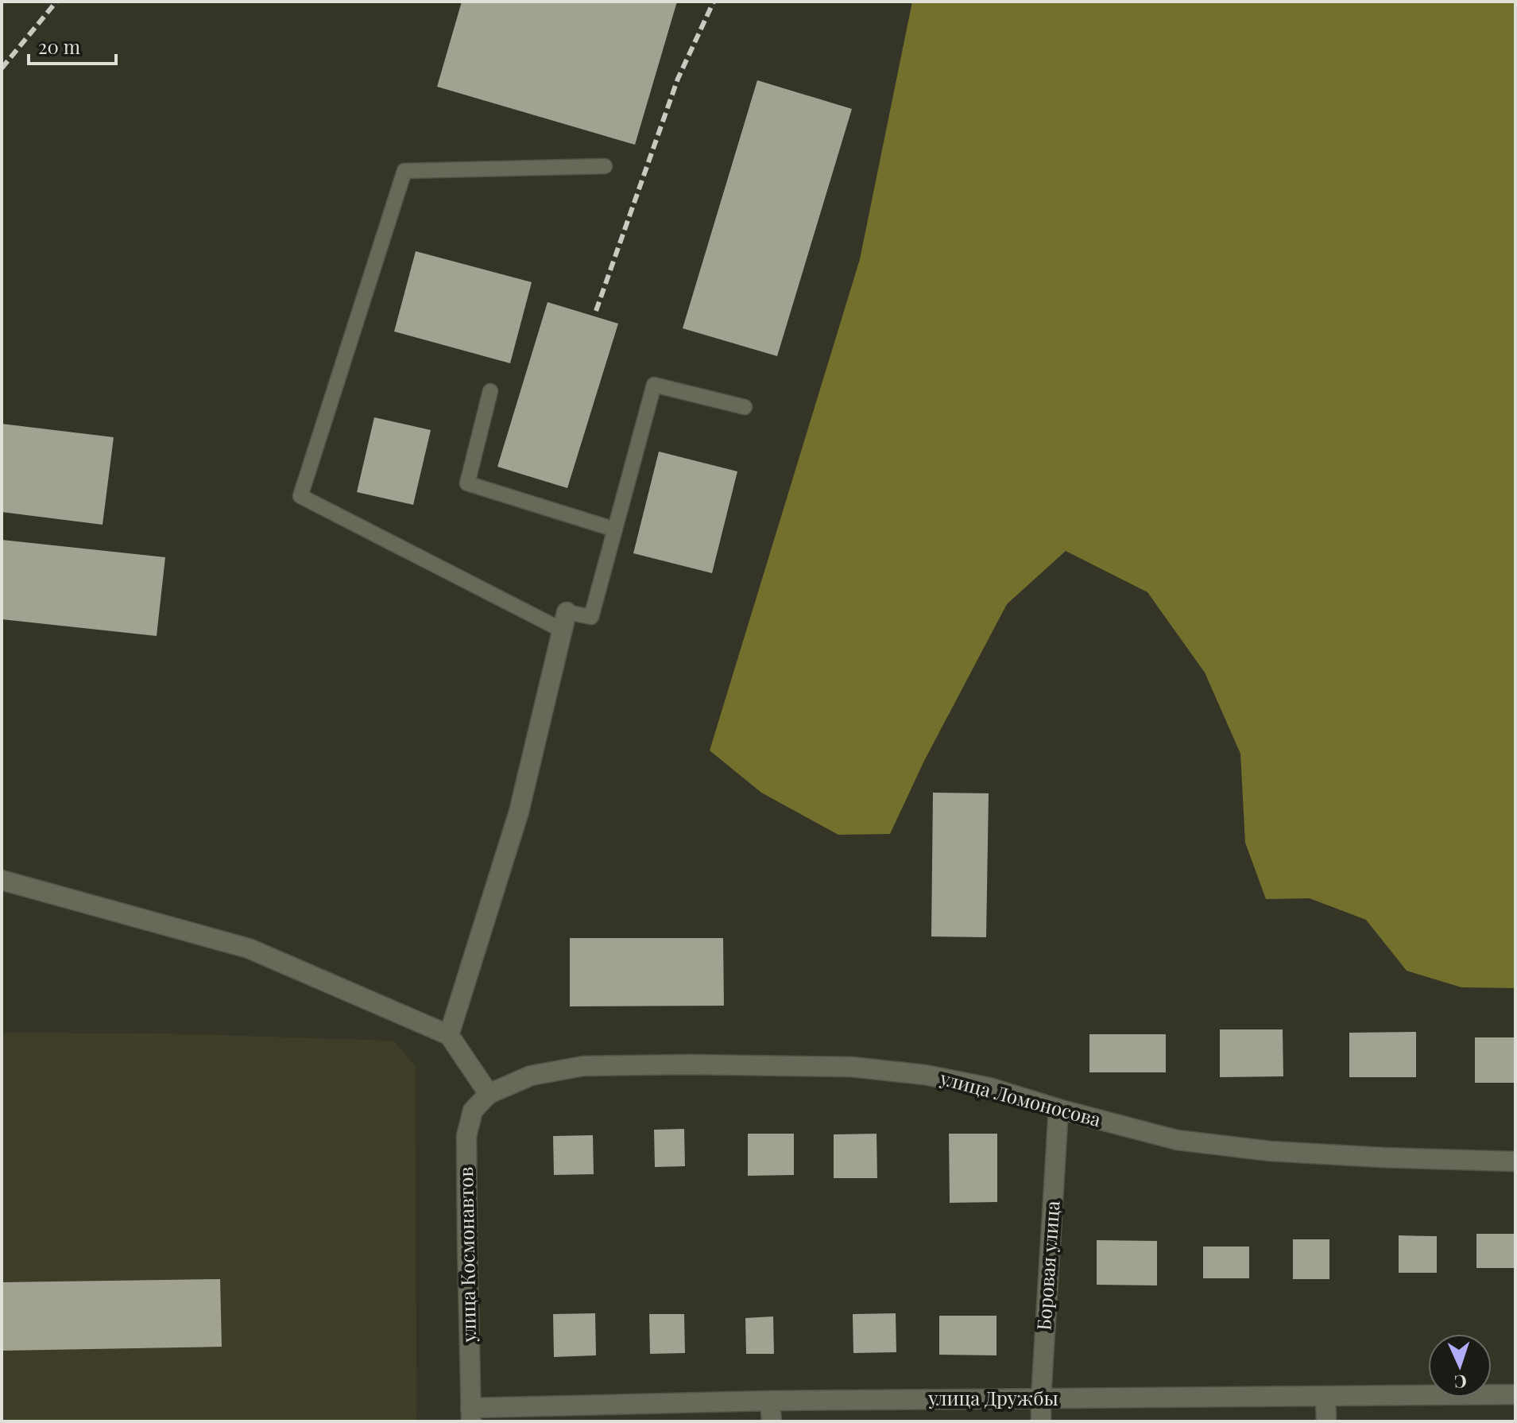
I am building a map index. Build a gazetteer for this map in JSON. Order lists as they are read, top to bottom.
{
  "streets": {
    "street": [
      "улица Ломоносова",
      "улица Космонавтов",
      "Боровая улица",
      "улица Дружбы"
    ]
  },
  "crossings": [
    ["улица Ломоносова", "улица Космонавтов"],
    ["улица Ломоносова", "Боровая улица"],
    ["улица Космонавтов", "улица Дружбы"],
    ["Боровая улица", "улица Дружбы"]
  ],
  "scale_bar": "20 m",
  "north": "bottom"
}
